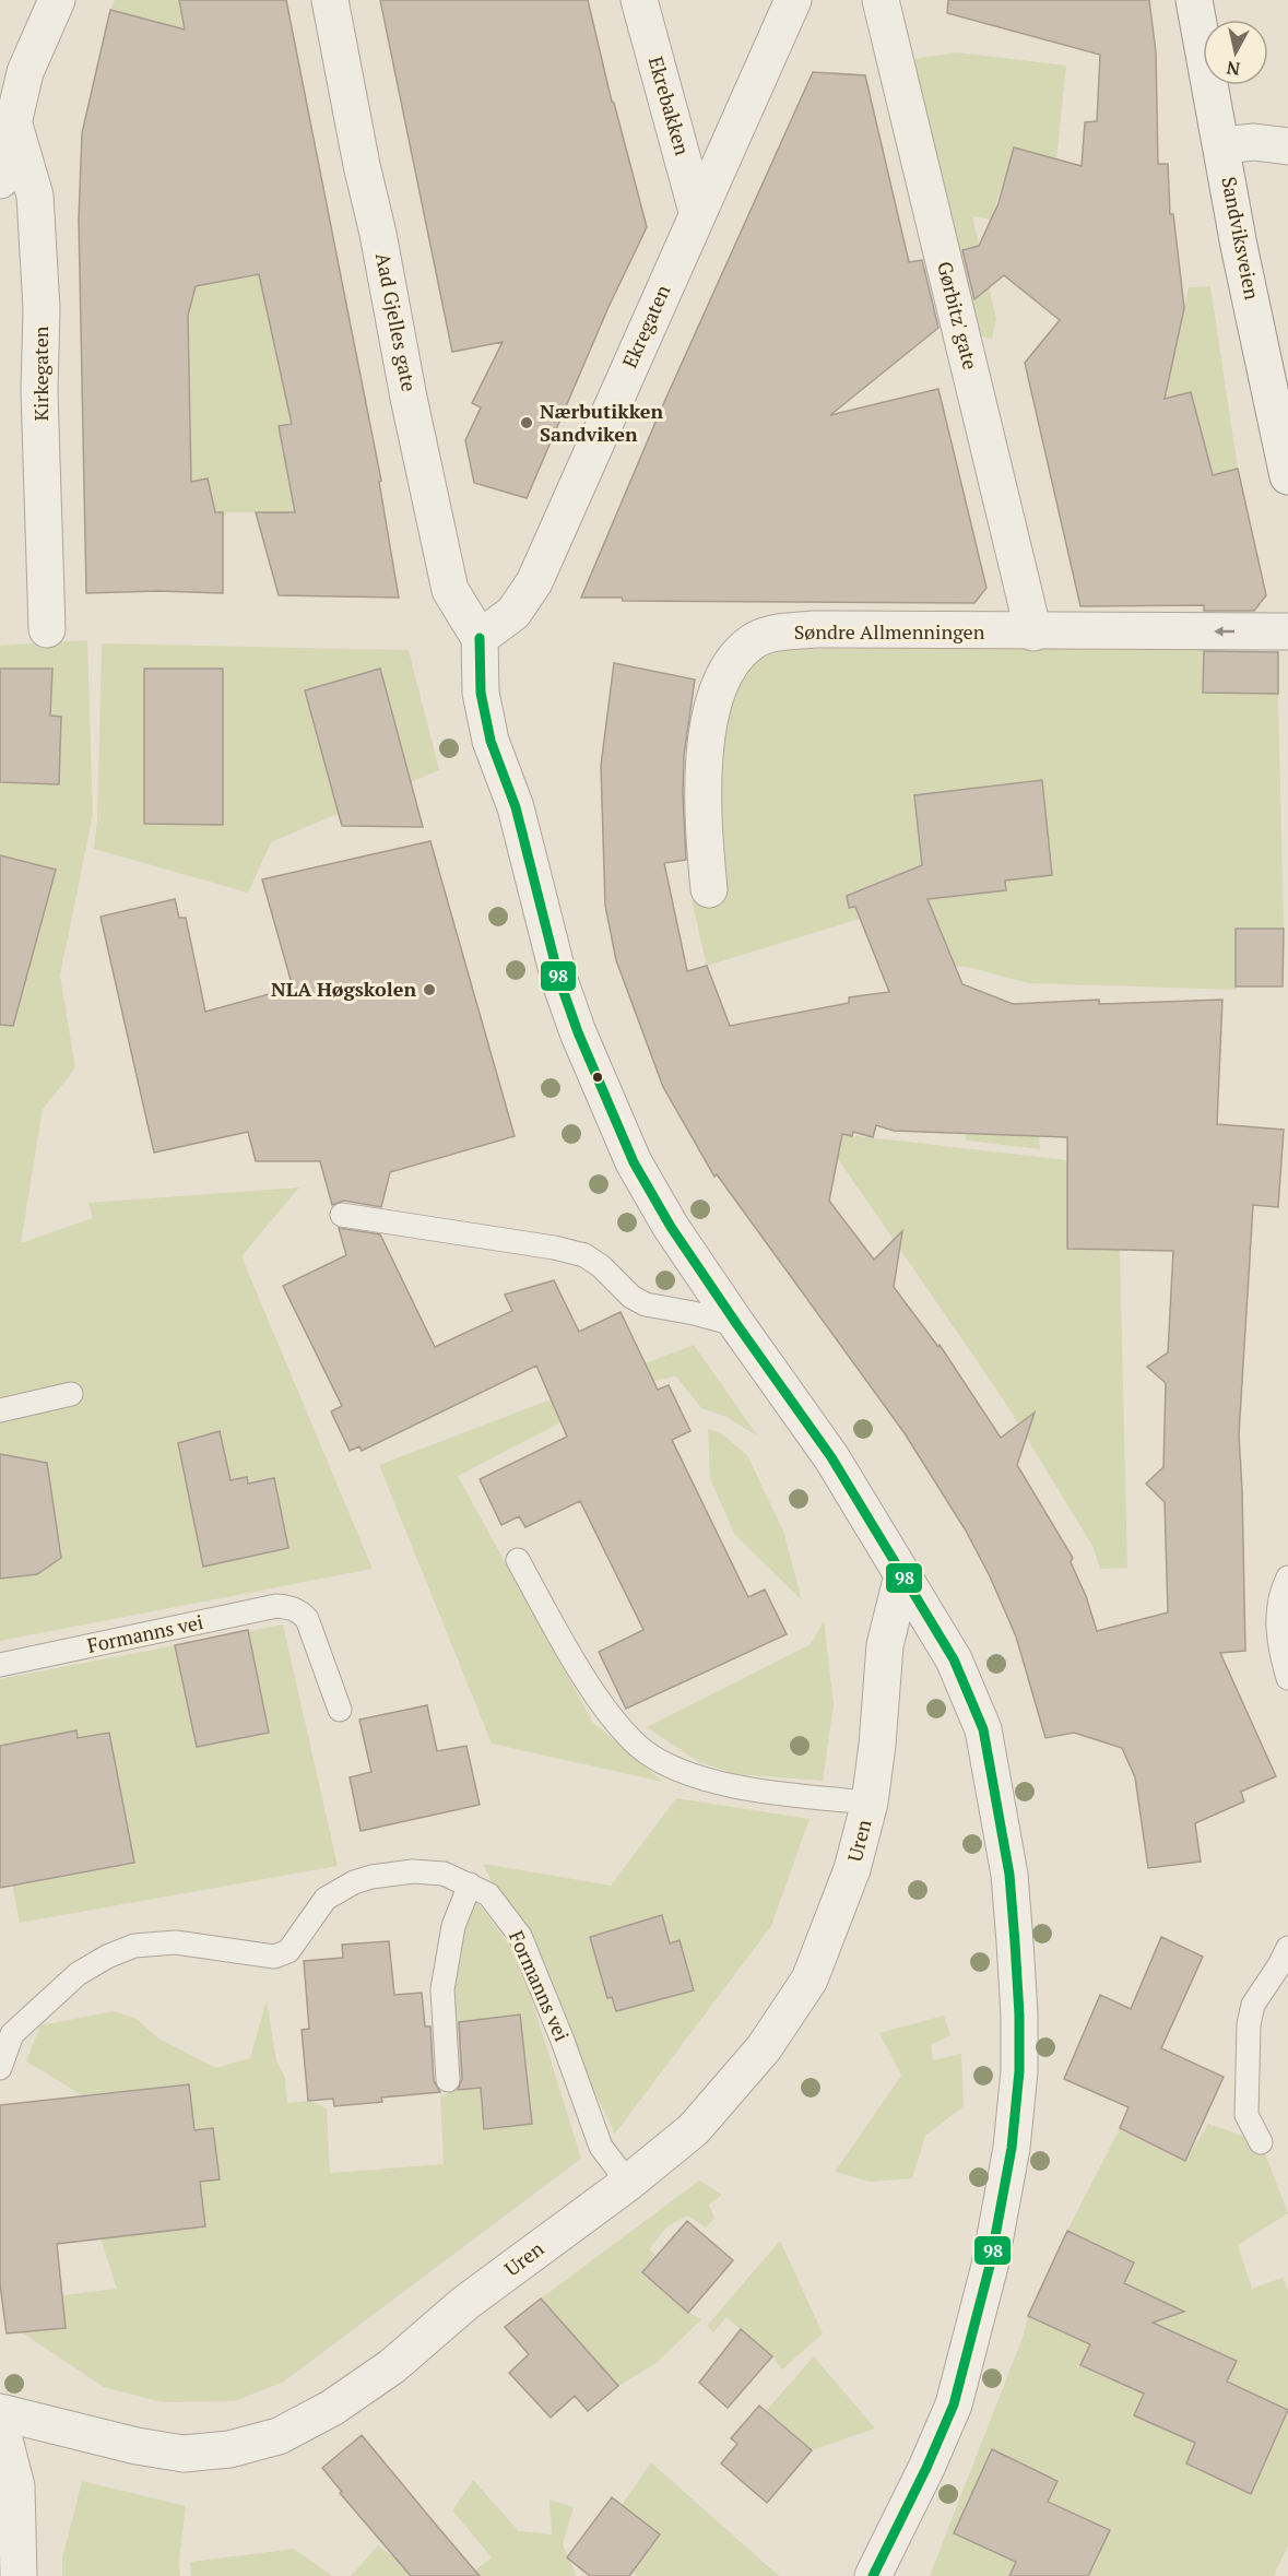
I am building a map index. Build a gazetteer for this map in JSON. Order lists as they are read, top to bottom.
{
  "streets": {
    "street": [
      "Ekrebakken",
      "Sandviksveien",
      "Gørbitz' gate",
      "Aad Gjelles gate",
      "Ekregaten",
      "Kirkegaten",
      "Søndre Allmenningen",
      "Uren"
    ],
    "lane": ["Formanns vei"]
  },
  "crossings": [
    ["Ekrebakken", "Ekregaten"],
    ["Gørbitz' gate", "Søndre Allmenningen"],
    ["Aad Gjelles gate", "Ekregaten"],
    ["Formanns vei", "Uren"]
  ],
  "places": ["Nærbutikken Sandviken", "NLA Høgskolen"],
  "lines": ["transit line 98"],
  "north": "bottom"
}
